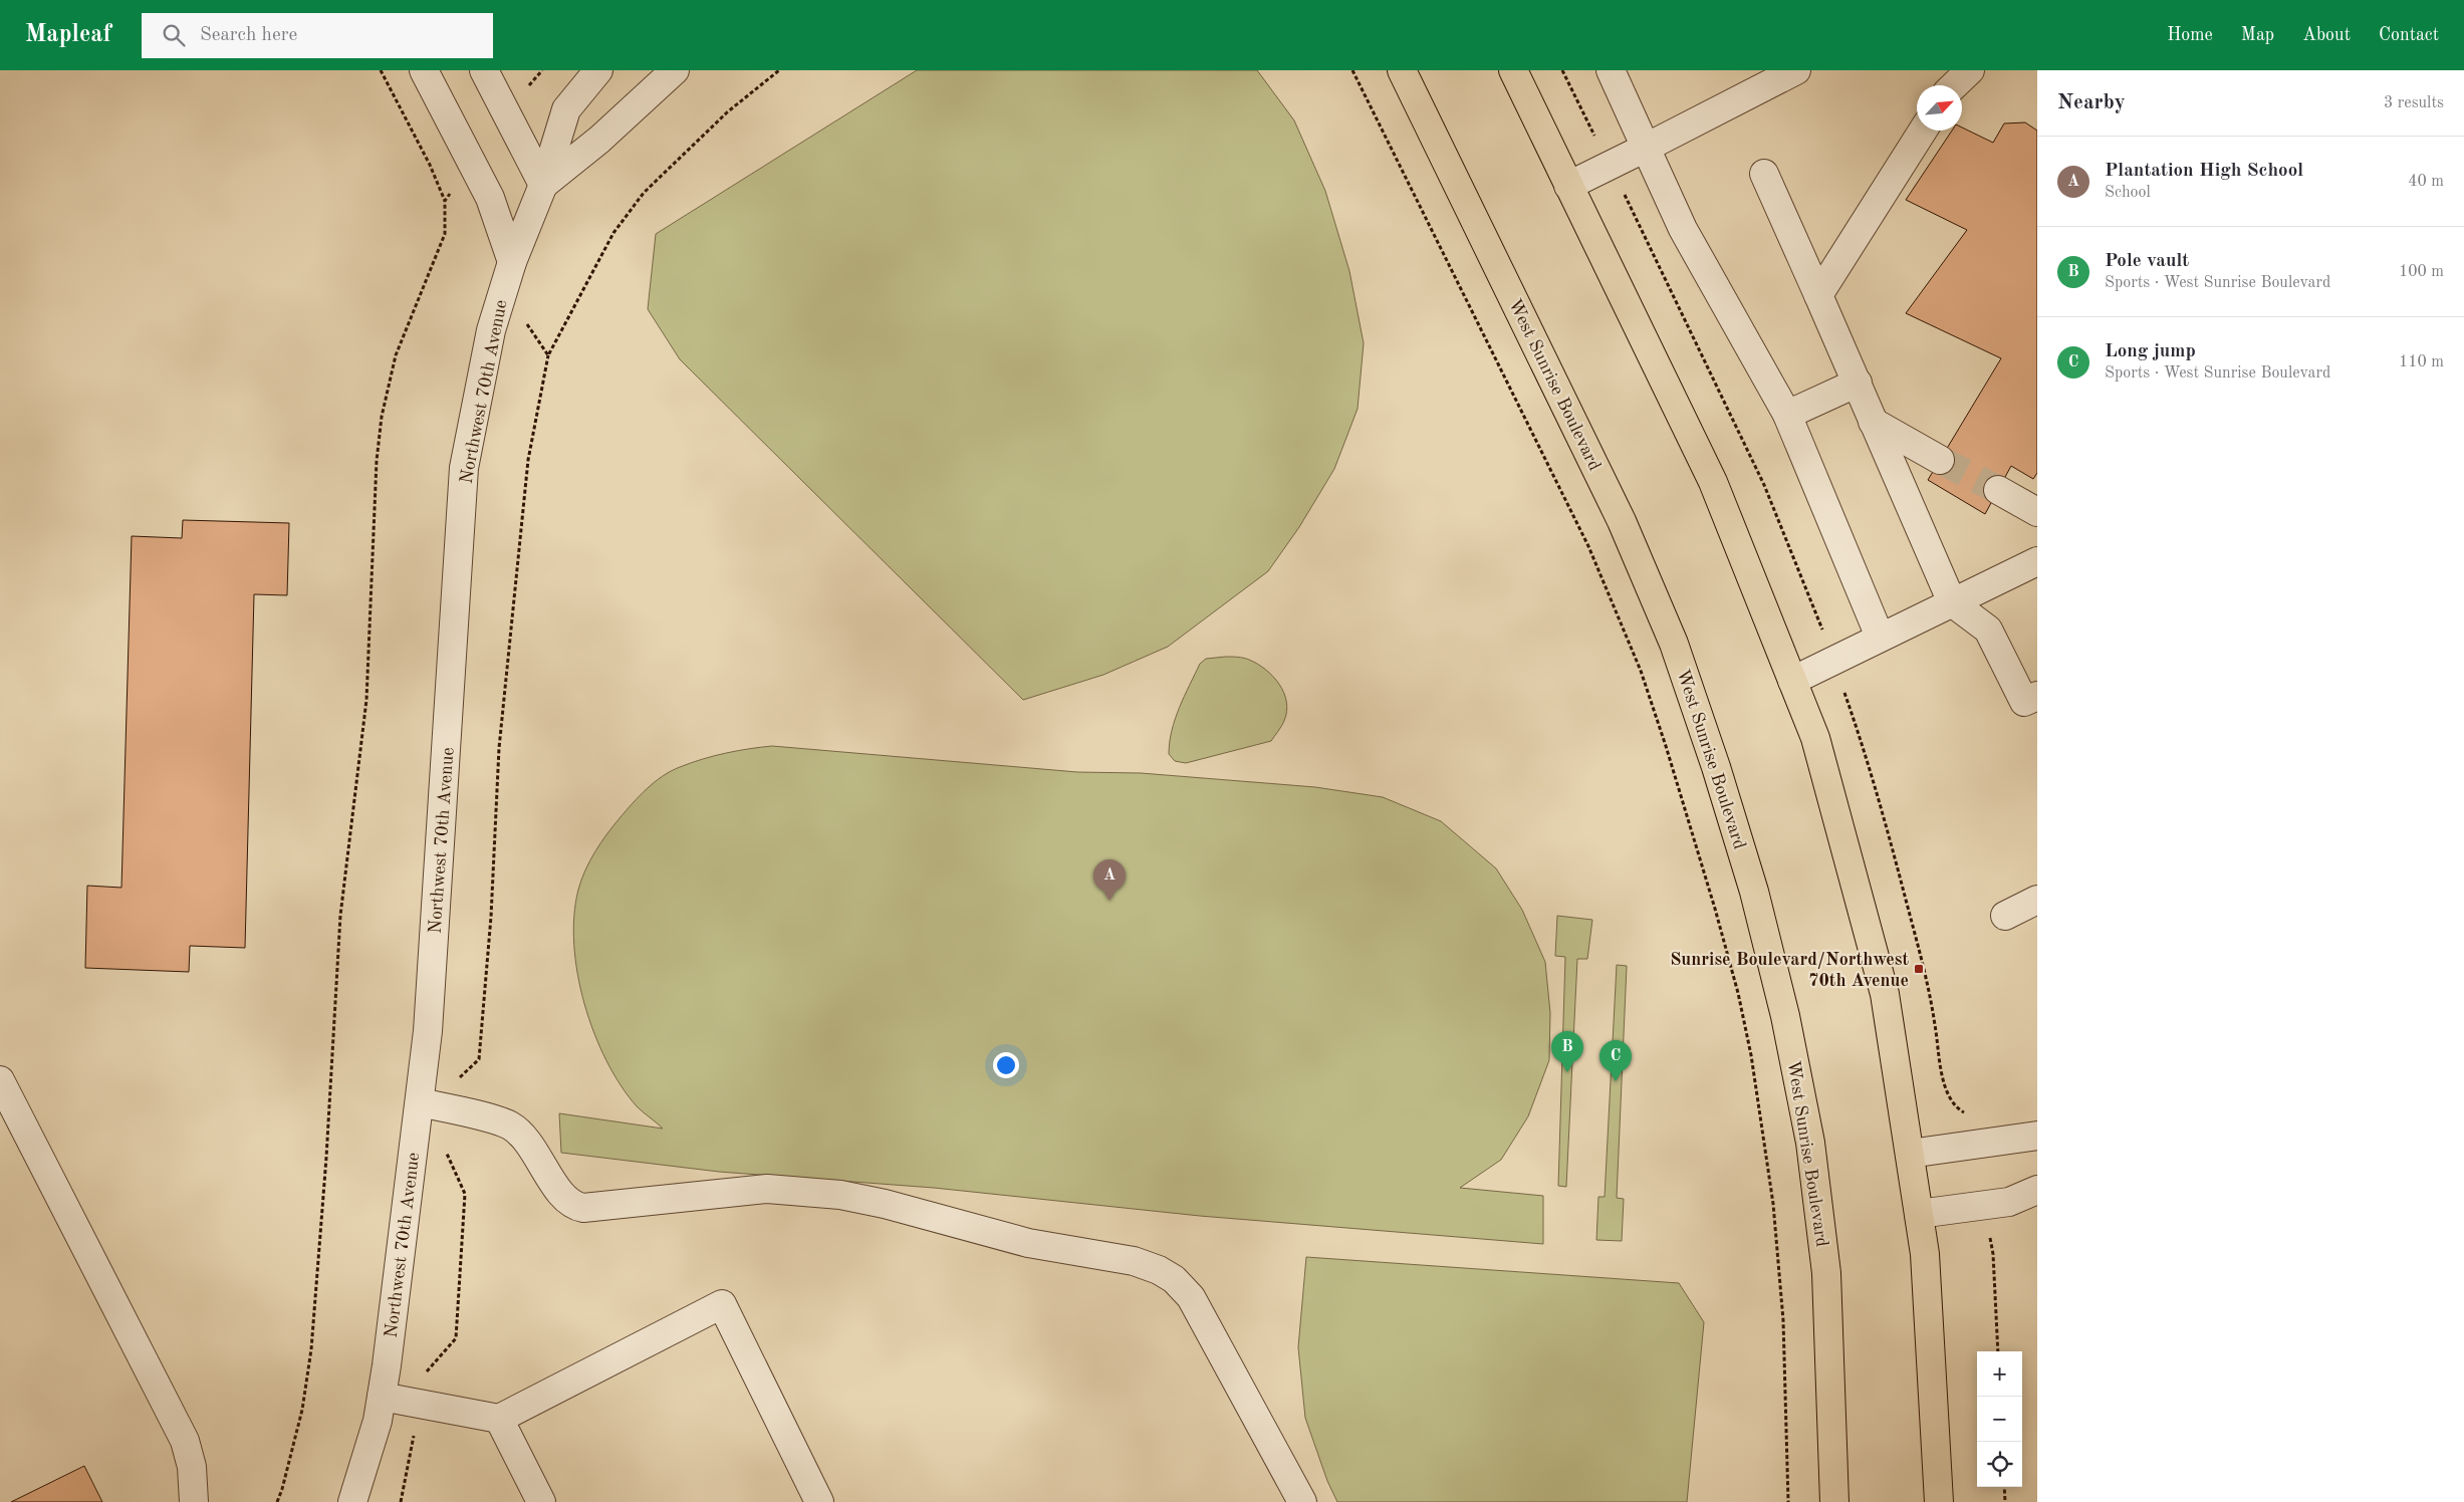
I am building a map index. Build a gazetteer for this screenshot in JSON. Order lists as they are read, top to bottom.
{
  "streets": {
    "highway": ["West Sunrise Boulevard"],
    "street": ["Northwest 70th Avenue"]
  },
  "places": {
    "transit": ["Sunrise Boulevard/Northwest 70th Avenue"]
  },
  "north": "top right",
  "page": {
    "header": "Mapleaf",
    "search": "Search here",
    "nav": [
      "Home",
      "Map",
      "About",
      "Contact"
    ],
    "heading": ["Nearby", "3 results"],
    "list": [
      {
        "mark": "A",
        "name": "Plantation High School",
        "note": "School",
        "value": "40 m"
      },
      {
        "mark": "B",
        "name": "Pole vault",
        "note": "Sports · West Sunrise Boulevard",
        "value": "100 m"
      },
      {
        "mark": "C",
        "name": "Long jump",
        "note": "Sports · West Sunrise Boulevard",
        "value": "110 m"
      }
    ],
    "pins": ["A", "B", "C"],
    "map_buttons": ["+", "−"]
  }
}
